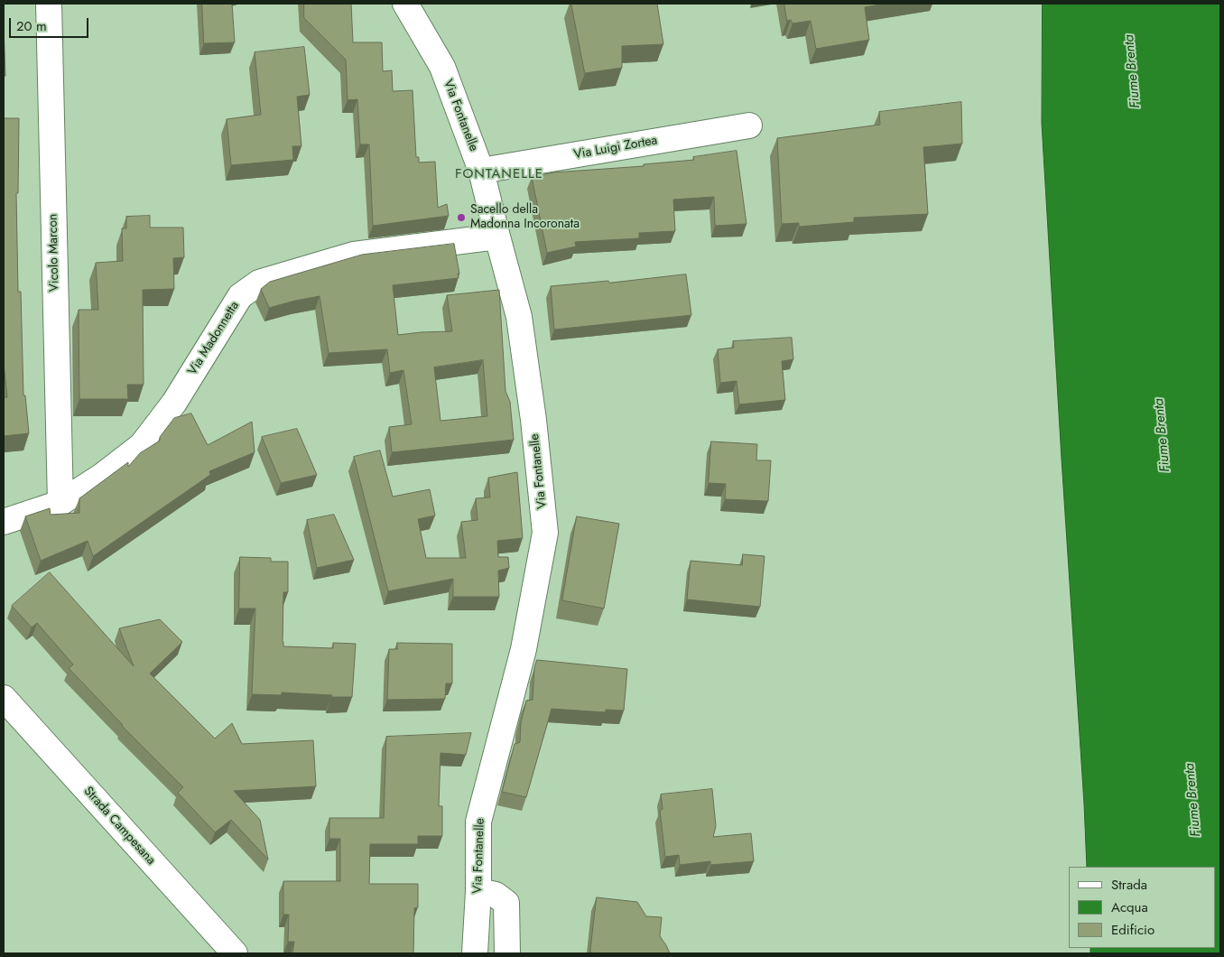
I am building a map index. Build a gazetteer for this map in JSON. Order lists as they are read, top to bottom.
{
  "streets": {
    "street": [
      "Via Fontanelle",
      "Via Luigi Zortea",
      "Vicolo Marcon",
      "Via Madonnetta",
      "Strada Campesana"
    ]
  },
  "crossings": [
    ["Via Fontanelle", "Via Luigi Zortea"],
    ["Via Fontanelle", "Via Madonnetta"],
    ["Vicolo Marcon", "Via Madonnetta"]
  ],
  "districts": ["FONTANELLE"],
  "water": ["Fiume Brenta"],
  "places": ["Sacello della Madonna Incoronata"],
  "legend": ["Strada", "Acqua", "Edificio"],
  "scale_bar": "20 m"
}
